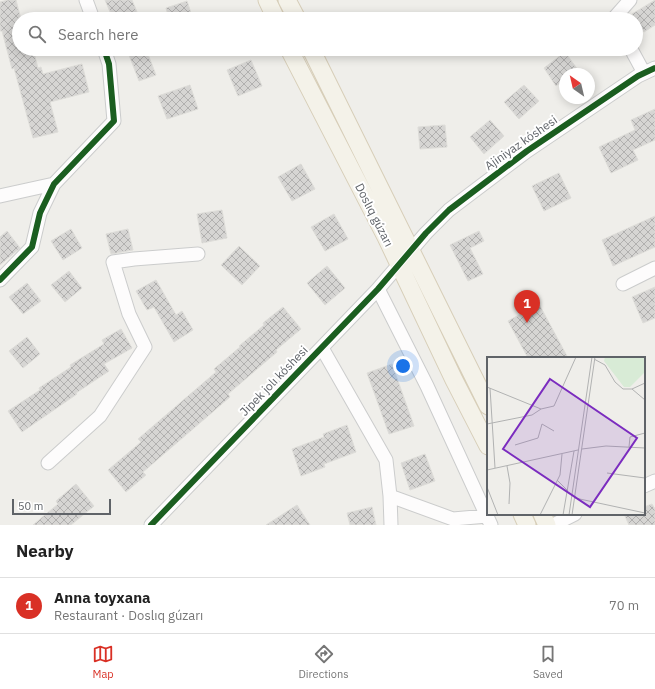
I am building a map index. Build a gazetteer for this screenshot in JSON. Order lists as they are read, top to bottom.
{
  "streets": {
    "main road": ["Doslıq gúzarı"],
    "street": ["Ajiniyaz kóshesi", "Jipek jolı kóshesi"]
  },
  "crossings": [
    ["Ajiniyaz kóshesi", "Doslıq gúzarı"],
    ["Ajiniyaz kóshesi", "Jipek jolı kóshesi"],
    ["Doslıq gúzarı", "Jipek jolı kóshesi"]
  ],
  "scale_bar": "50 m",
  "north": "top left",
  "page": {
    "search": "Search here",
    "pins": "1",
    "scale": "50 m",
    "heading": "Nearby",
    "list": [
      {
        "mark": "1",
        "name": "Anna toyxana",
        "note": "Restaurant · Doslıq gúzarı",
        "value": "70 m"
      }
    ],
    "nav": ["Map", "Directions", "Saved"]
  }
}
